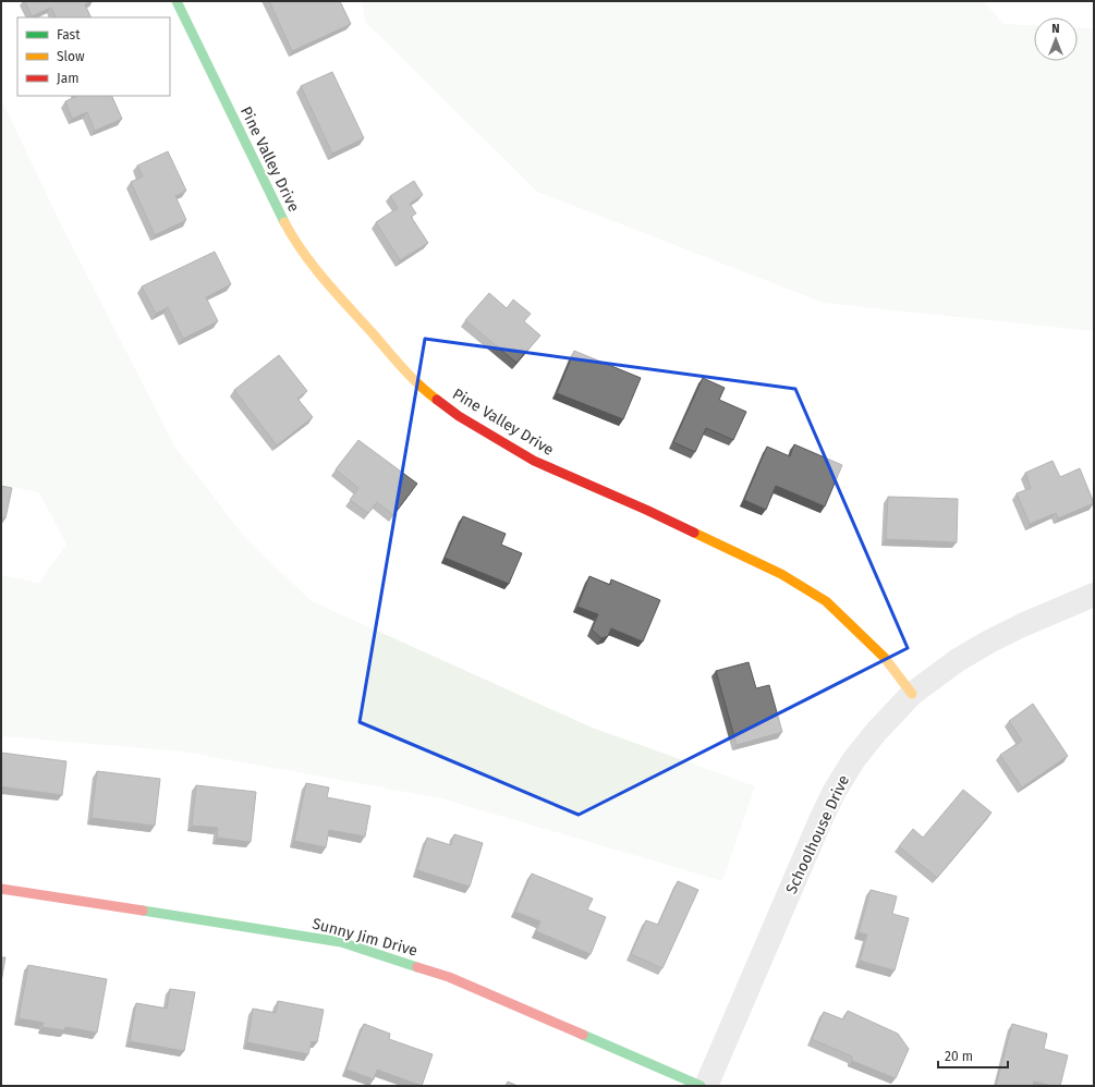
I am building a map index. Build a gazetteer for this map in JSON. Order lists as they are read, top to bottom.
{
  "streets": {
    "street": ["Pine Valley Drive", "Schoolhouse Drive", "Sunny Jim Drive"]
  },
  "crossings": [
    ["Pine Valley Drive", "Schoolhouse Drive"]
  ],
  "legend": ["Fast", "Slow", "Jam"],
  "scale_bar": "20 m",
  "north": "top"
}
